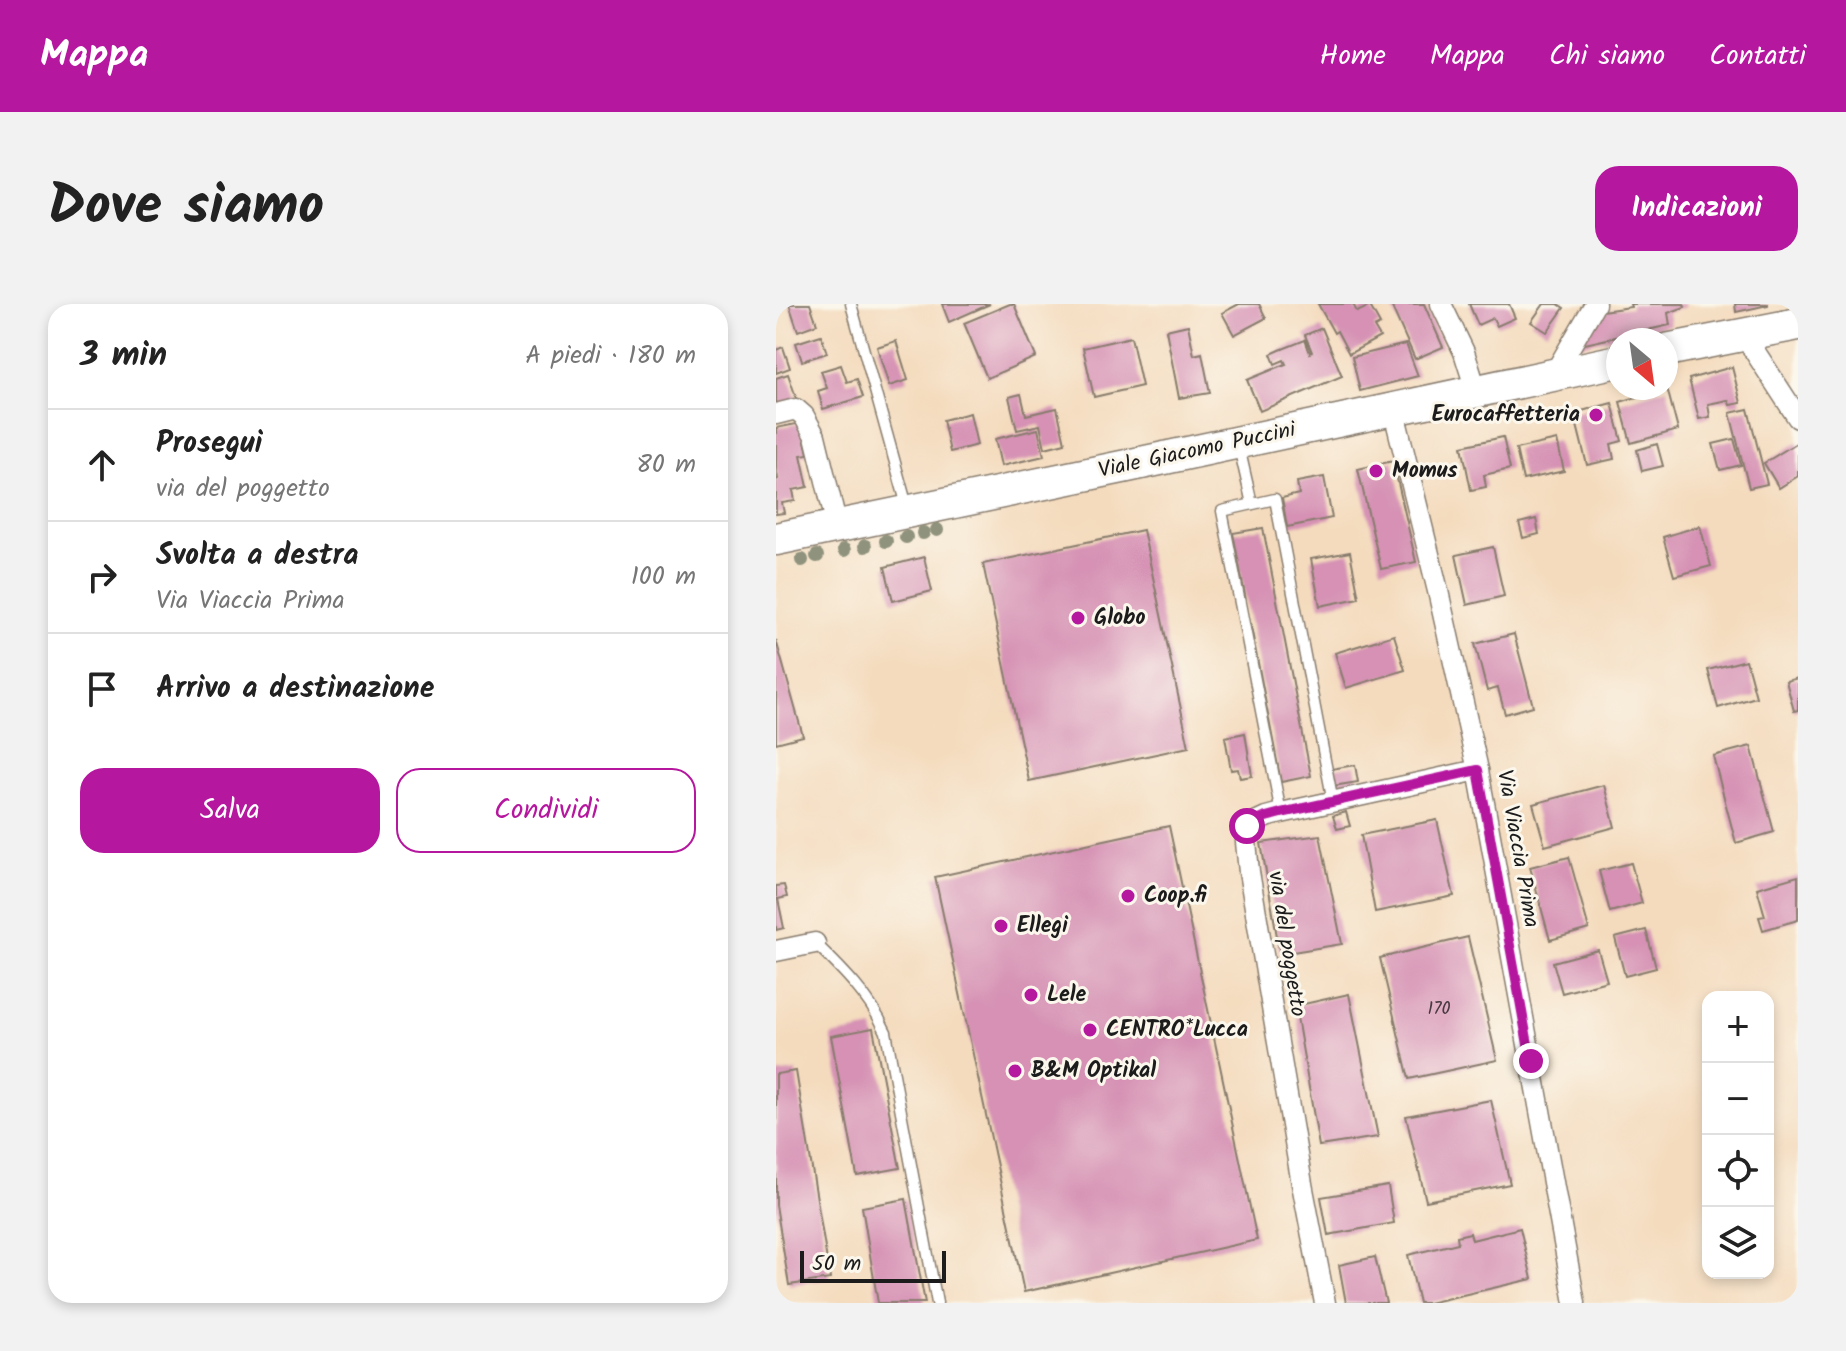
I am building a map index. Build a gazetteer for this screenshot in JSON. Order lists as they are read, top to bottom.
{
  "streets": {
    "main road": ["Viale Giacomo Puccini"],
    "street": ["Via Viaccia Prima", "via del poggetto"]
  },
  "crossings": [
    ["Viale Giacomo Puccini", "Via Viaccia Prima"],
    ["Via Viaccia Prima", "via del poggetto"]
  ],
  "places": [
    "Eurocaffetteria",
    "Momus",
    "Globo",
    "Coop.fi",
    "Ellegi",
    "Lele",
    "CENTRO*Lucca",
    "B&M Optikal"
  ],
  "house_numbers": ["170"],
  "scale_bar": "50 m",
  "north": "bottom right",
  "page": {
    "header": "Mappa",
    "nav": [
      "Home",
      "Mappa",
      "Chi siamo",
      "Contatti"
    ],
    "title": "Dove siamo",
    "buttons": [
      "Indicazioni",
      ["Salva", "Condividi"]
    ],
    "heading": ["3 min", "A piedi · 180 m"],
    "list": [
      ["Prosegui", "via del poggetto", "80 m"],
      ["Svolta a destra", "Via Viaccia Prima", "100 m"],
      "Arrivo a destinazione"
    ],
    "map_buttons": ["+", "−"],
    "scale": "50 m"
  }
}
